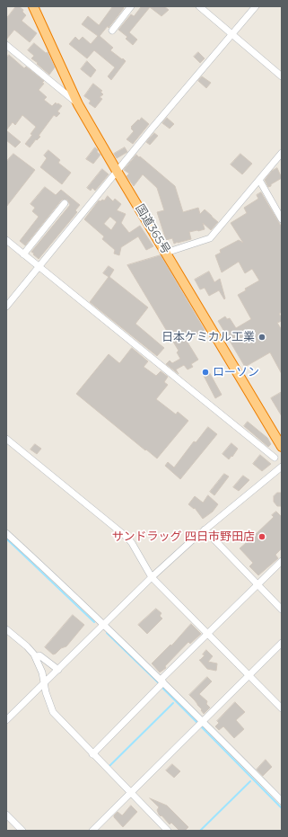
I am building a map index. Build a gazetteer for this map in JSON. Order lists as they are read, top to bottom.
{
  "streets": {
    "highway": ["国道365号"]
  },
  "places": ["日本ケミカル工業", "ローソン", "サンドラッグ 四日市野田店"]
}
